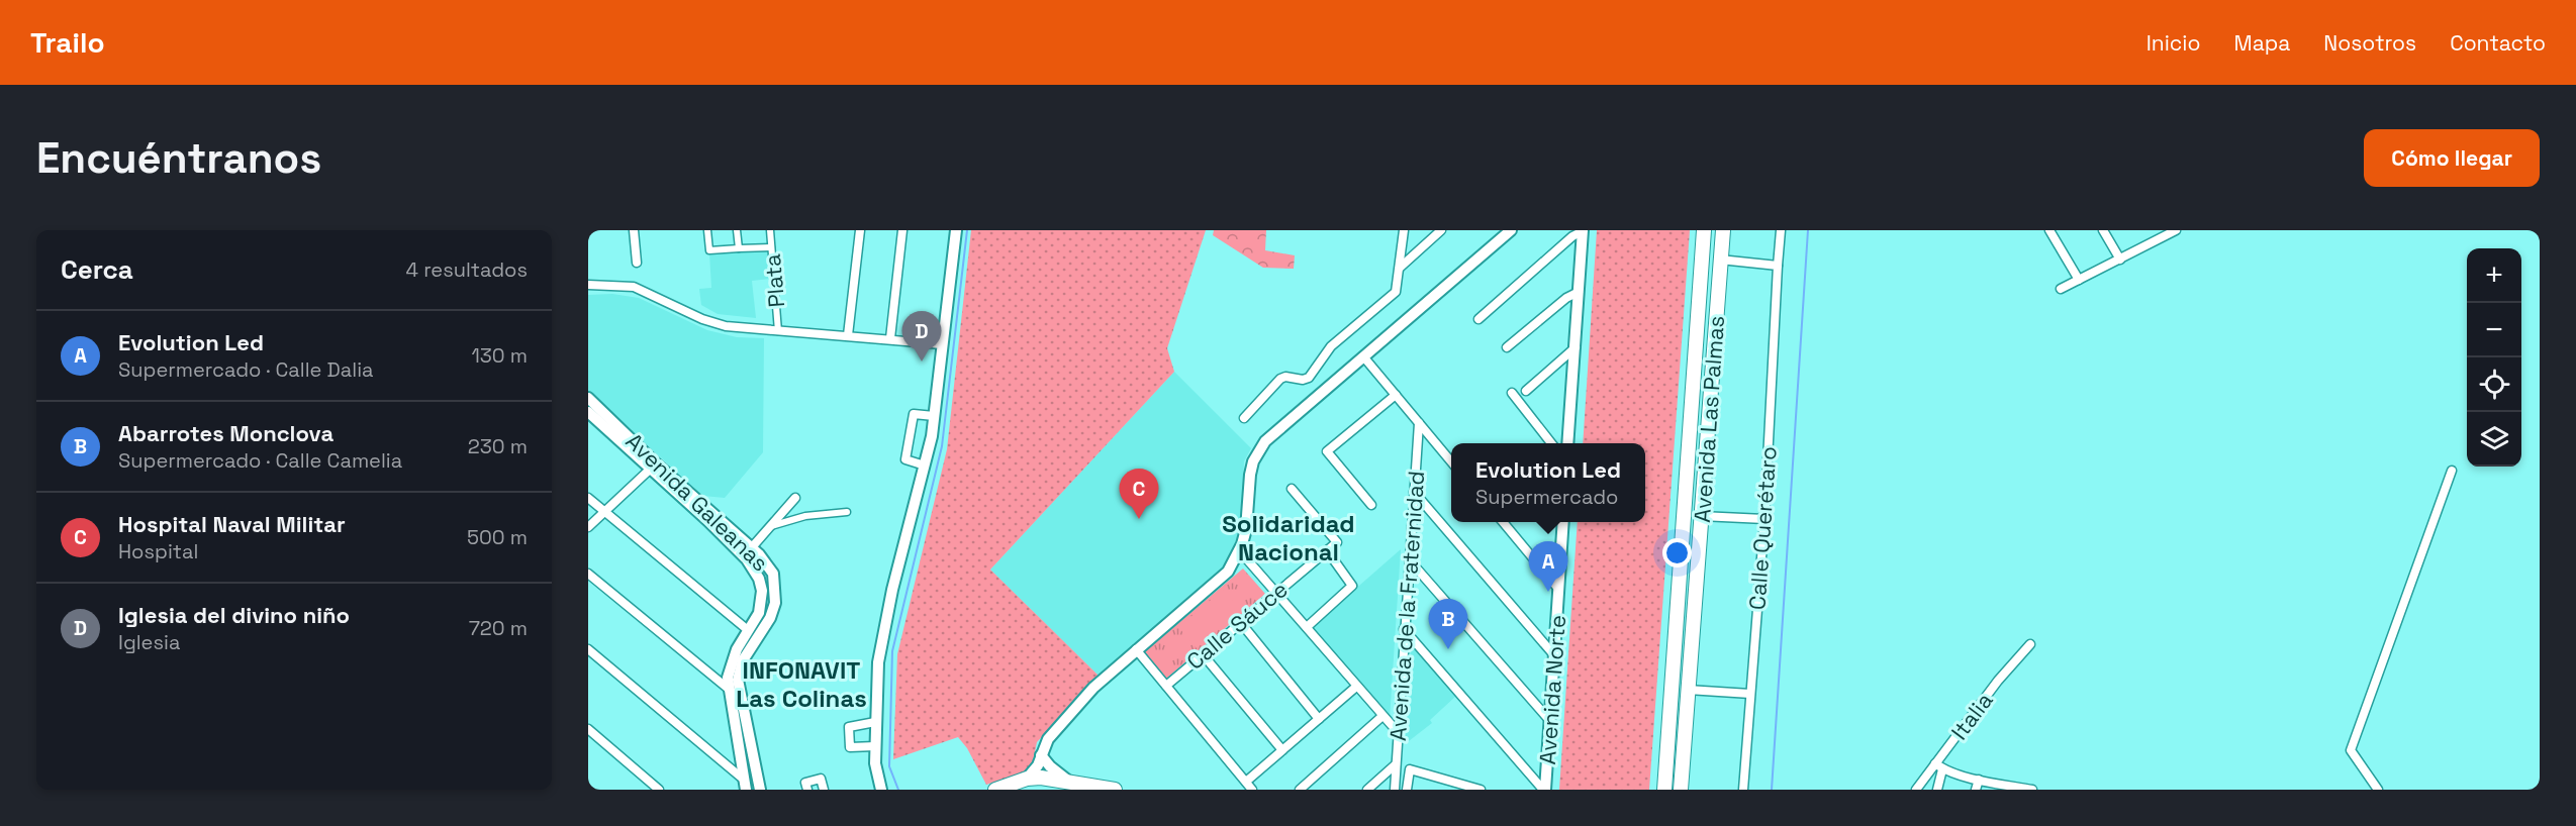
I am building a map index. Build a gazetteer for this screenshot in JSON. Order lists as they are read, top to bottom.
{
  "streets": {
    "main road": ["Avenida Las Palmas"],
    "street": [
      "Plata",
      "Avenida Galeanas",
      "Calle Querétaro",
      "Avenida de la Fraternidad",
      "Calle Sáuce",
      "Avenida Norte",
      "Italia"
    ]
  },
  "districts": ["Solidaridad Nacional", "INFONAVIT Las Colinas"],
  "page": {
    "header": "Trailo",
    "nav": [
      "Inicio",
      "Mapa",
      "Nosotros",
      "Contacto"
    ],
    "buttons": "Cómo llegar",
    "title": "Encuéntranos",
    "heading": ["Cerca", "4 resultados"],
    "map_buttons": ["+", "−"],
    "list": [
      {
        "mark": "A",
        "name": "Evolution Led",
        "note": "Supermercado · Calle Dalia",
        "value": "130 m"
      },
      {
        "mark": "B",
        "name": "Abarrotes Monclova",
        "note": "Supermercado · Calle Camelia",
        "value": "230 m"
      },
      {
        "mark": "C",
        "name": "Hospital Naval Militar",
        "note": "Hospital",
        "value": "500 m"
      },
      {
        "mark": "D",
        "name": "Iglesia del divino niño",
        "note": "Iglesia",
        "value": "720 m"
      }
    ],
    "pins": [
      "D",
      "C",
      "A",
      "B"
    ],
    "popup": ["Evolution Led", "Supermercado"]
  }
}
